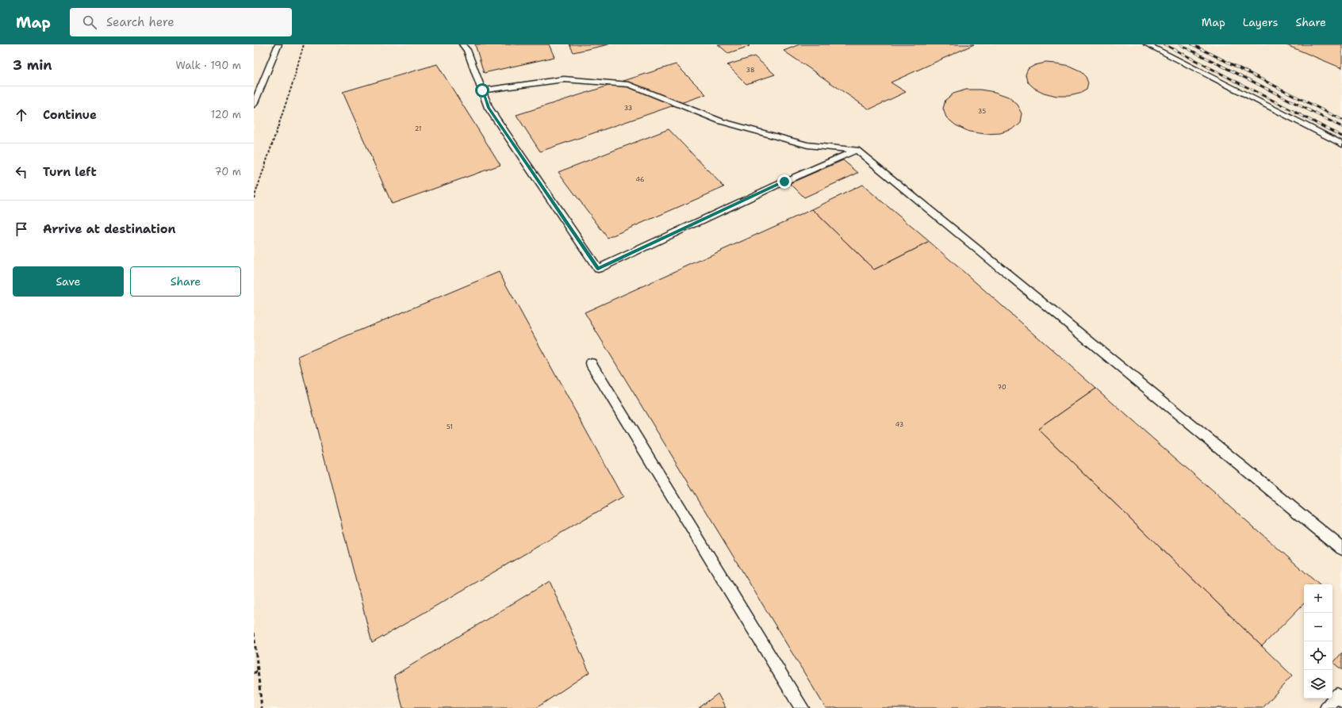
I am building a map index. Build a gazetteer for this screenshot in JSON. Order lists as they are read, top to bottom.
{
  "house_numbers": [
    "38",
    "33",
    "35",
    "21",
    "46",
    "70",
    "43",
    "51"
  ],
  "page": {
    "header": "Map",
    "search": "Search here",
    "nav": ["Map", "Layers", "Share"],
    "heading": ["3 min", "Walk · 190 m"],
    "list": [
      ["Continue", "120 m"],
      ["Turn left", "70 m"],
      "Arrive at destination"
    ],
    "buttons": ["Save", "Share"],
    "map_buttons": ["+", "−"]
  }
}
